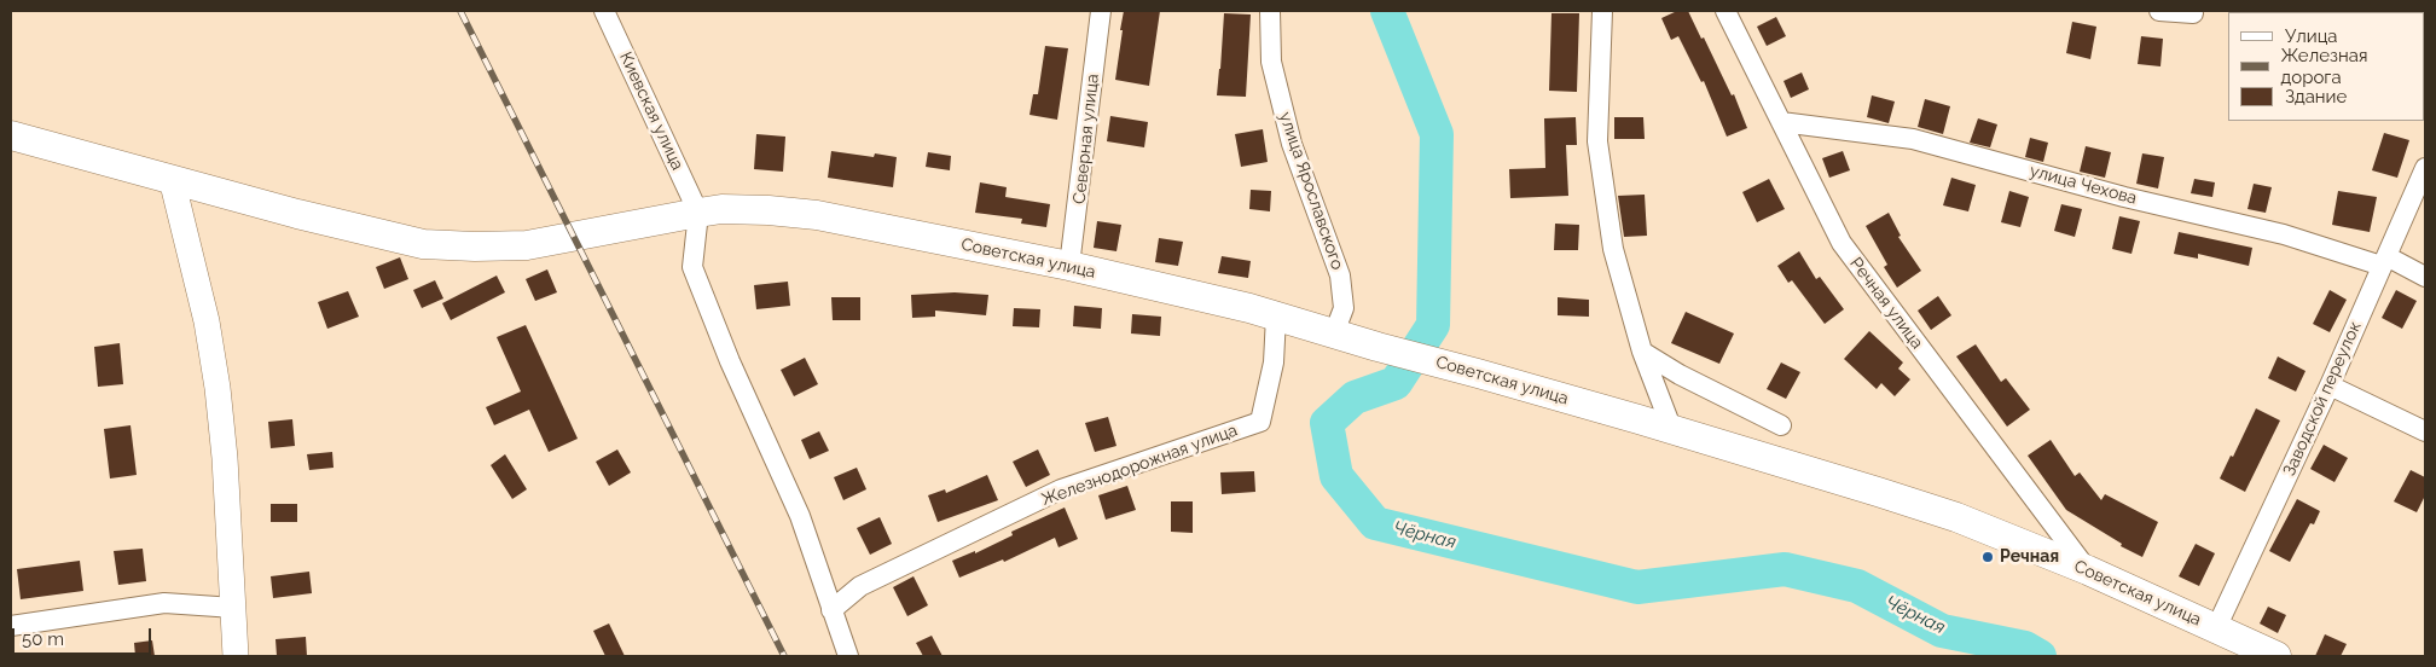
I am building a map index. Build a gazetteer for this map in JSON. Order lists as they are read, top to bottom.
{
  "streets": {
    "main road": ["Советская улица"],
    "street": [
      "Киевская улица",
      "Северная улица",
      "улица Чехова",
      "улица Ярославского",
      "Речная улица",
      "Заводской переулок",
      "Железнодорожная улица"
    ]
  },
  "crossings": [
    ["Киевская улица", "Советская улица"],
    ["Северная улица", "Советская улица"],
    ["улица Чехова", "Речная улица"],
    ["улица Чехова", "Заводской переулок"],
    ["улица Ярославского", "Советская улица"],
    ["Советская улица", "Речная улица"],
    ["Советская улица", "Заводской переулок"],
    ["Советская улица", "Железнодорожная улица"]
  ],
  "water": ["Чёрная"],
  "places": ["Речная"],
  "legend": ["Улица", "Железная дорога", "Здание"],
  "scale_bar": "50 m"
}
